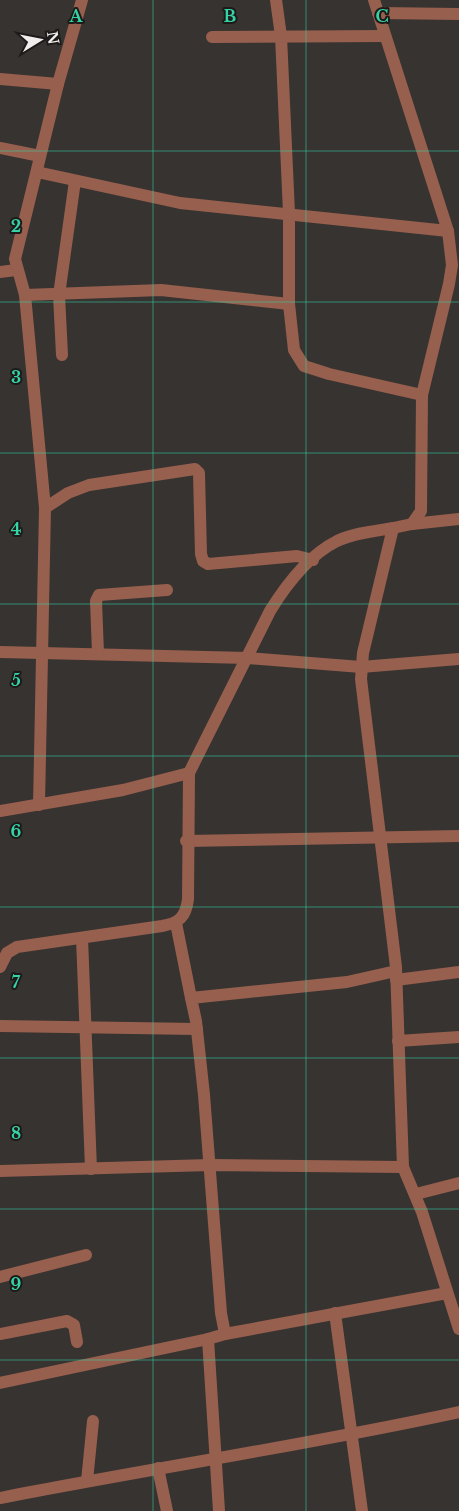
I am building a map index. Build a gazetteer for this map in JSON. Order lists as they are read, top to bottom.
{
  "north": "right",
  "grid": {
    "columns": ["A", "B", "C"],
    "rows": [
      "2",
      "3",
      "4",
      "5",
      "6",
      "7",
      "8",
      "9"
    ]
  }
}
